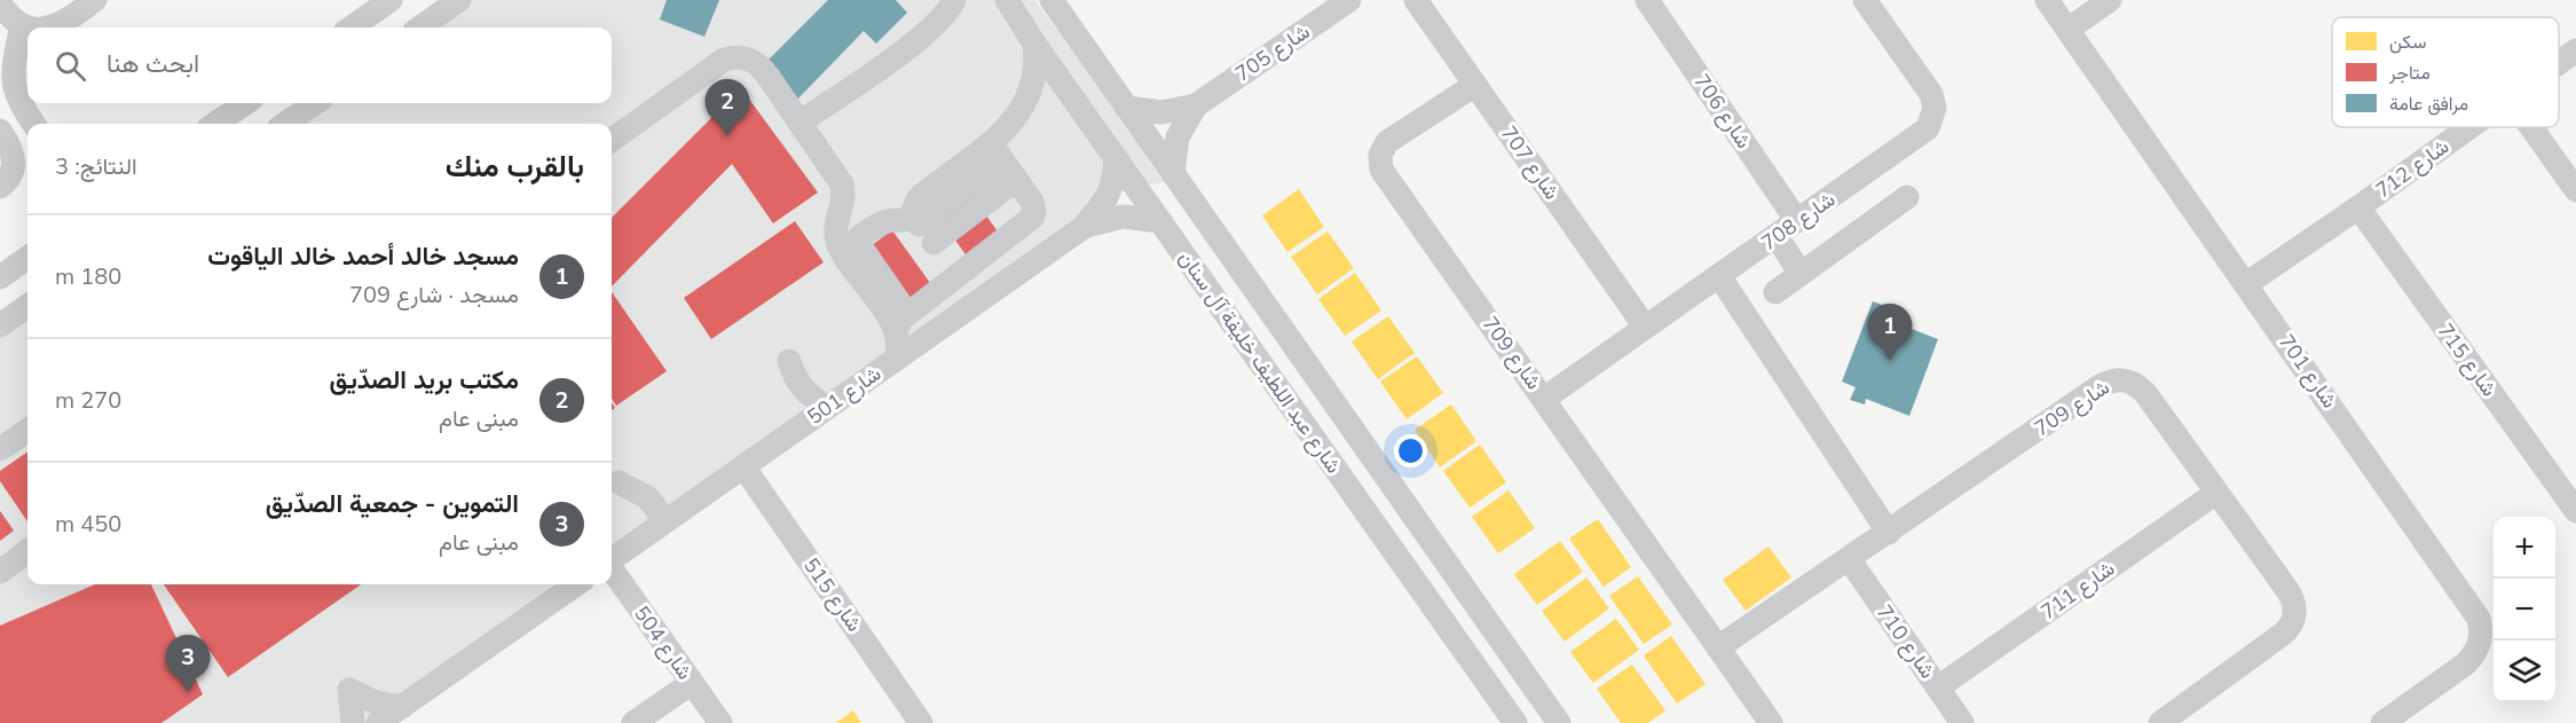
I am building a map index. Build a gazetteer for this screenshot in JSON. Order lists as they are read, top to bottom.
{
  "streets": {
    "street": [
      "شارع 705",
      "شارع 706",
      "شارع 707",
      "شارع 712",
      "شارع 708",
      "شارع 709",
      "شارع 715",
      "شارع عبد اللطيف خليفة آل سنان",
      "شارع 701",
      "شارع 501",
      "شارع 711",
      "شارع 515",
      "شارع 710",
      "شارع 504"
    ]
  },
  "crossings": [
    ["شارع 705", "شارع عبد اللطيف خليفة آل سنان"],
    ["شارع 706", "شارع 708"],
    ["شارع 707", "شارع 708"],
    ["شارع 707", "شارع 709"],
    ["شارع 712", "شارع 715"],
    ["شارع 712", "شارع 701"],
    ["شارع 708", "شارع 709"],
    ["شارع 709", "شارع 711"],
    ["شارع 709", "شارع 710"],
    ["شارع عبد اللطيف خليفة آل سنان", "شارع 501"],
    ["شارع 501", "شارع 515"],
    ["شارع 711", "شارع 710"]
  ],
  "legend": ["سكن", "متاجر", "مرافق عامة"],
  "page": {
    "search": "ابحث هنا",
    "pins": ["2", "1", "3"],
    "heading": ["بالقرب منك", "النتائج: 3"],
    "list": [
      {
        "mark": "1",
        "name": "مسجد خالد أحمد خالد الياقوت",
        "note": "مسجد · شارع 709",
        "value": "180 m"
      },
      {
        "mark": "2",
        "name": "مكتب بريد الصدّيق",
        "note": "مبنى عام",
        "value": "270 m"
      },
      {
        "mark": "3",
        "name": "التموين - جمعية الصدّيق",
        "note": "مبنى عام",
        "value": "450 m"
      }
    ],
    "map_buttons": ["+", "−"]
  }
}
